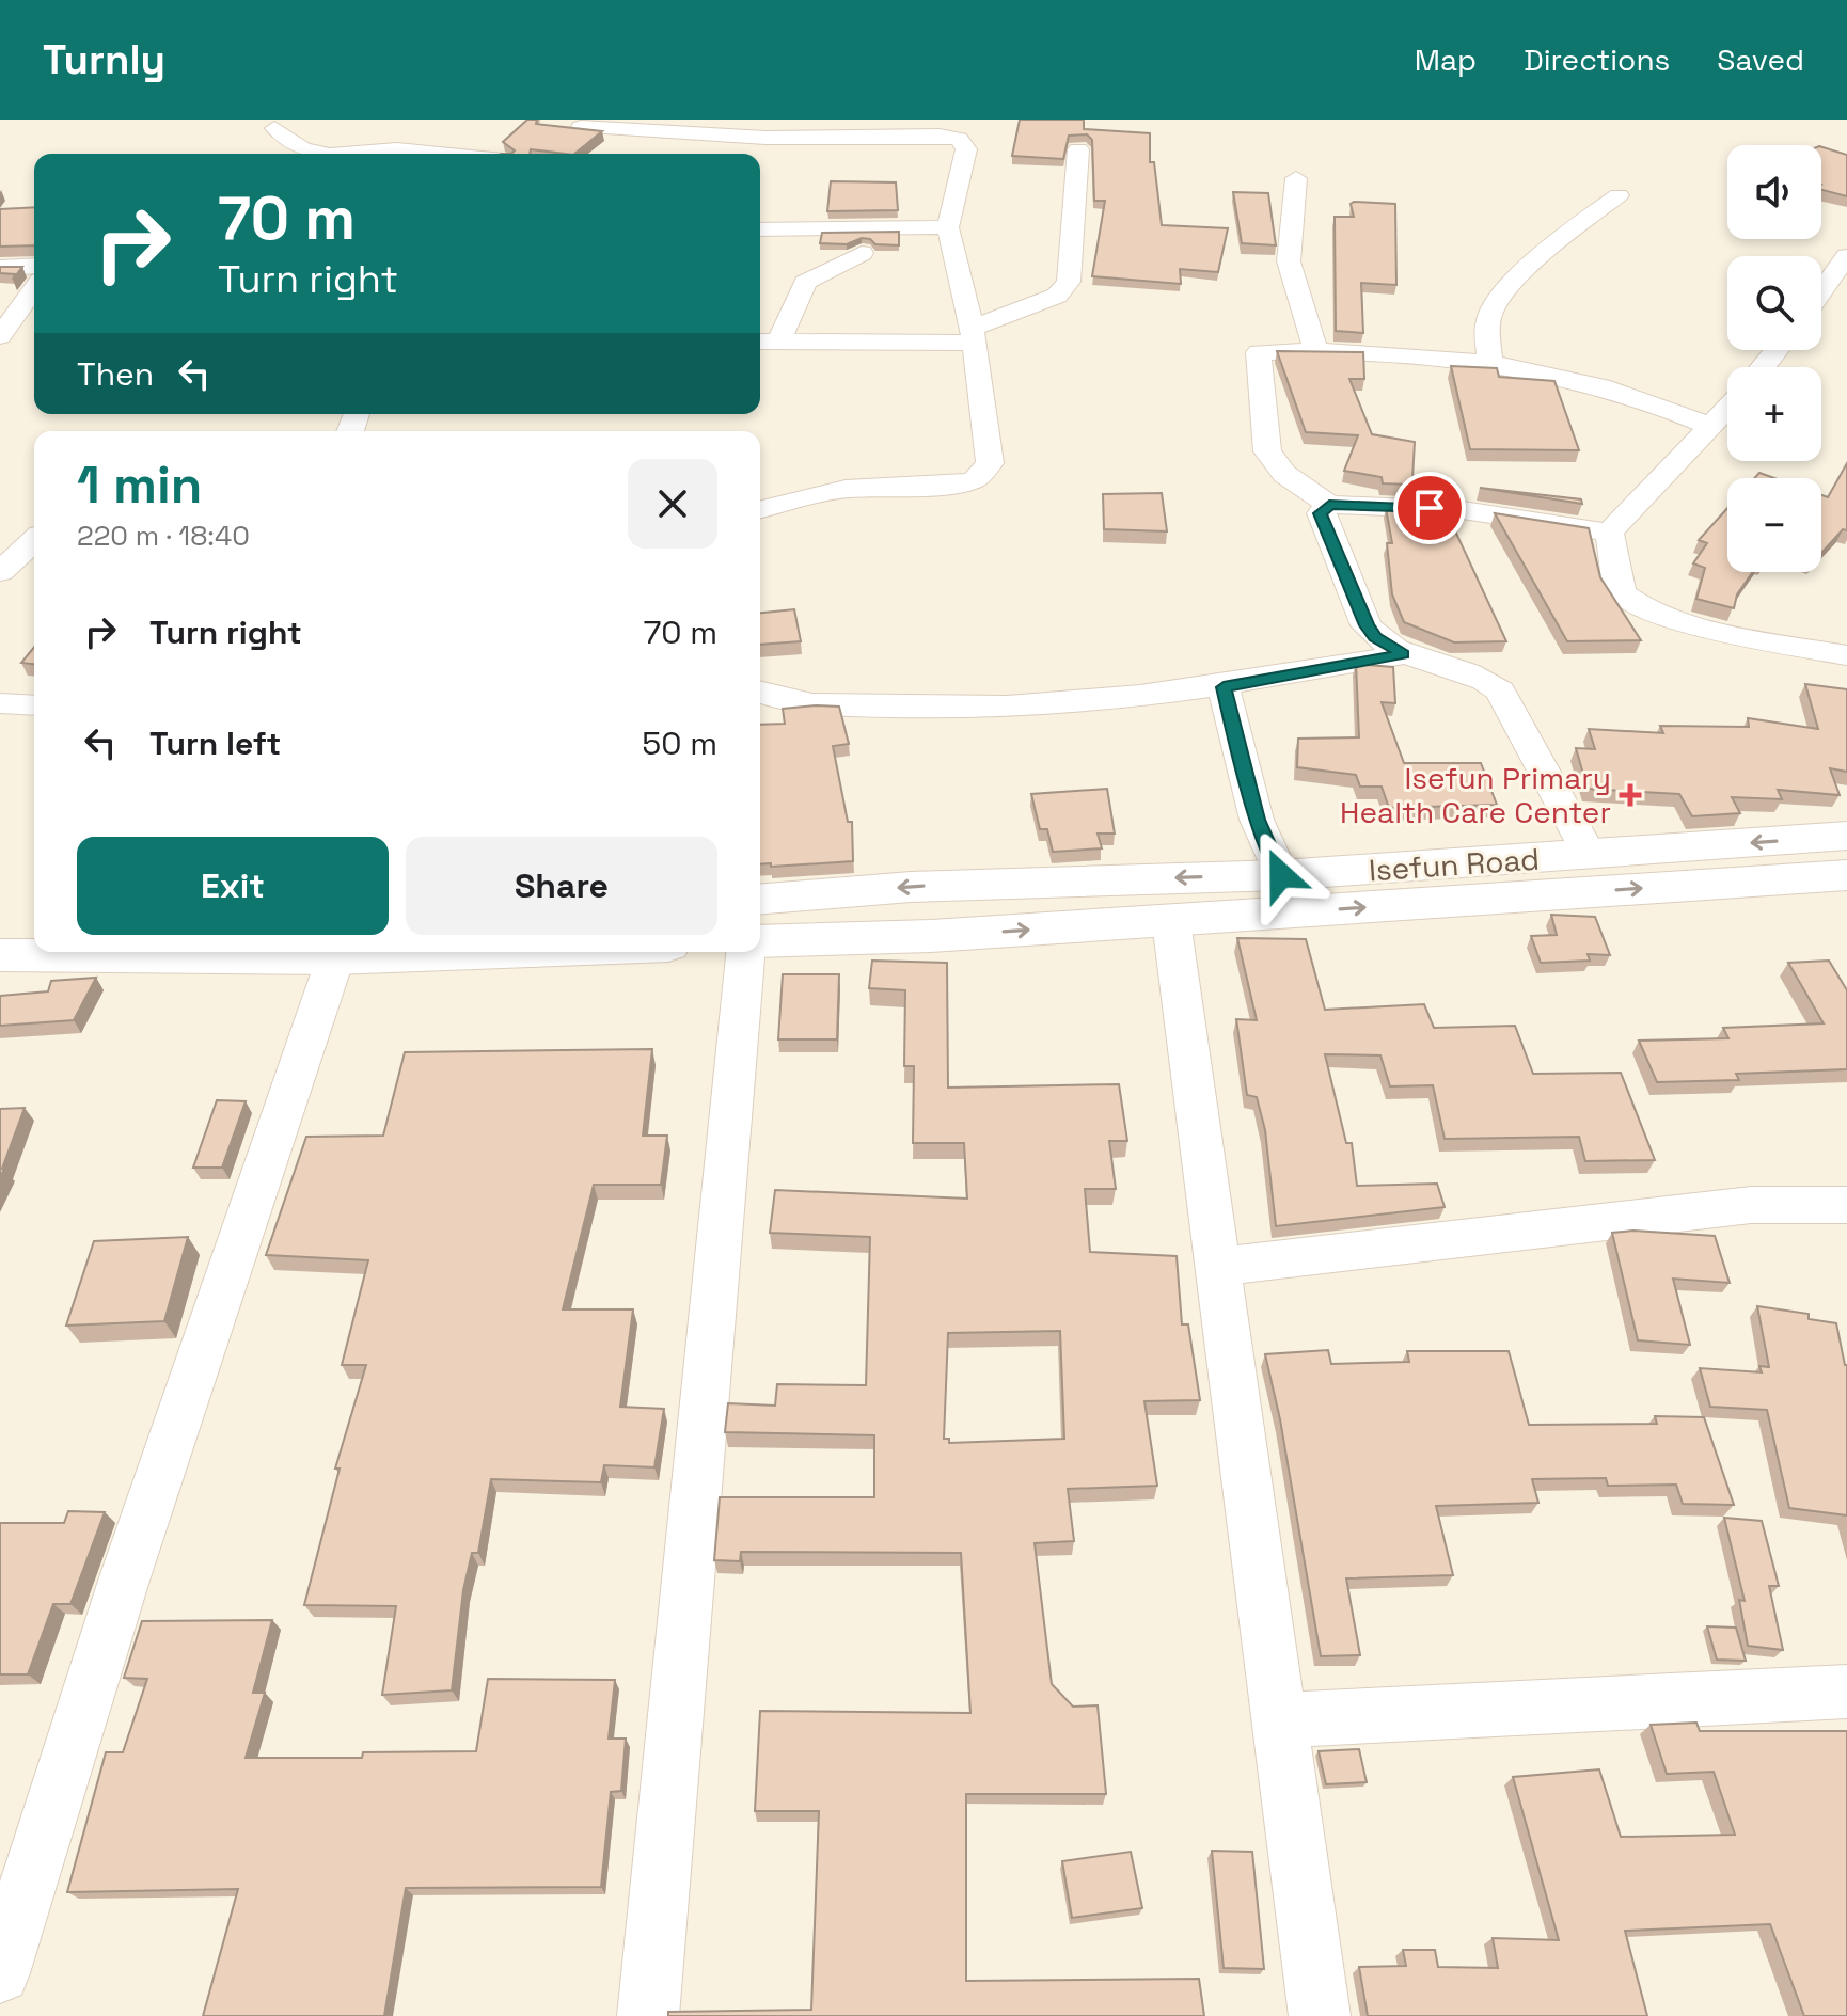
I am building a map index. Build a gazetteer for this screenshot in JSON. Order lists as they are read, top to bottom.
{
  "streets": {
    "street": ["Isefun Road"]
  },
  "places": {
    "health": ["Isefun Primary Health Care Center"]
  },
  "page": {
    "header": "Turnly",
    "nav": ["Map", "Directions", "Saved"],
    "map_buttons": ["+", "−"],
    "turn": ["70 m", "Turn right"],
    "then": "Then",
    "heading": ["1 min", "220 m · 18:40"],
    "list": [
      {
        "name": "Turn right",
        "value": "70 m"
      },
      {
        "name": "Turn left",
        "value": "50 m"
      }
    ],
    "buttons": ["Exit", "Share"]
  }
}
